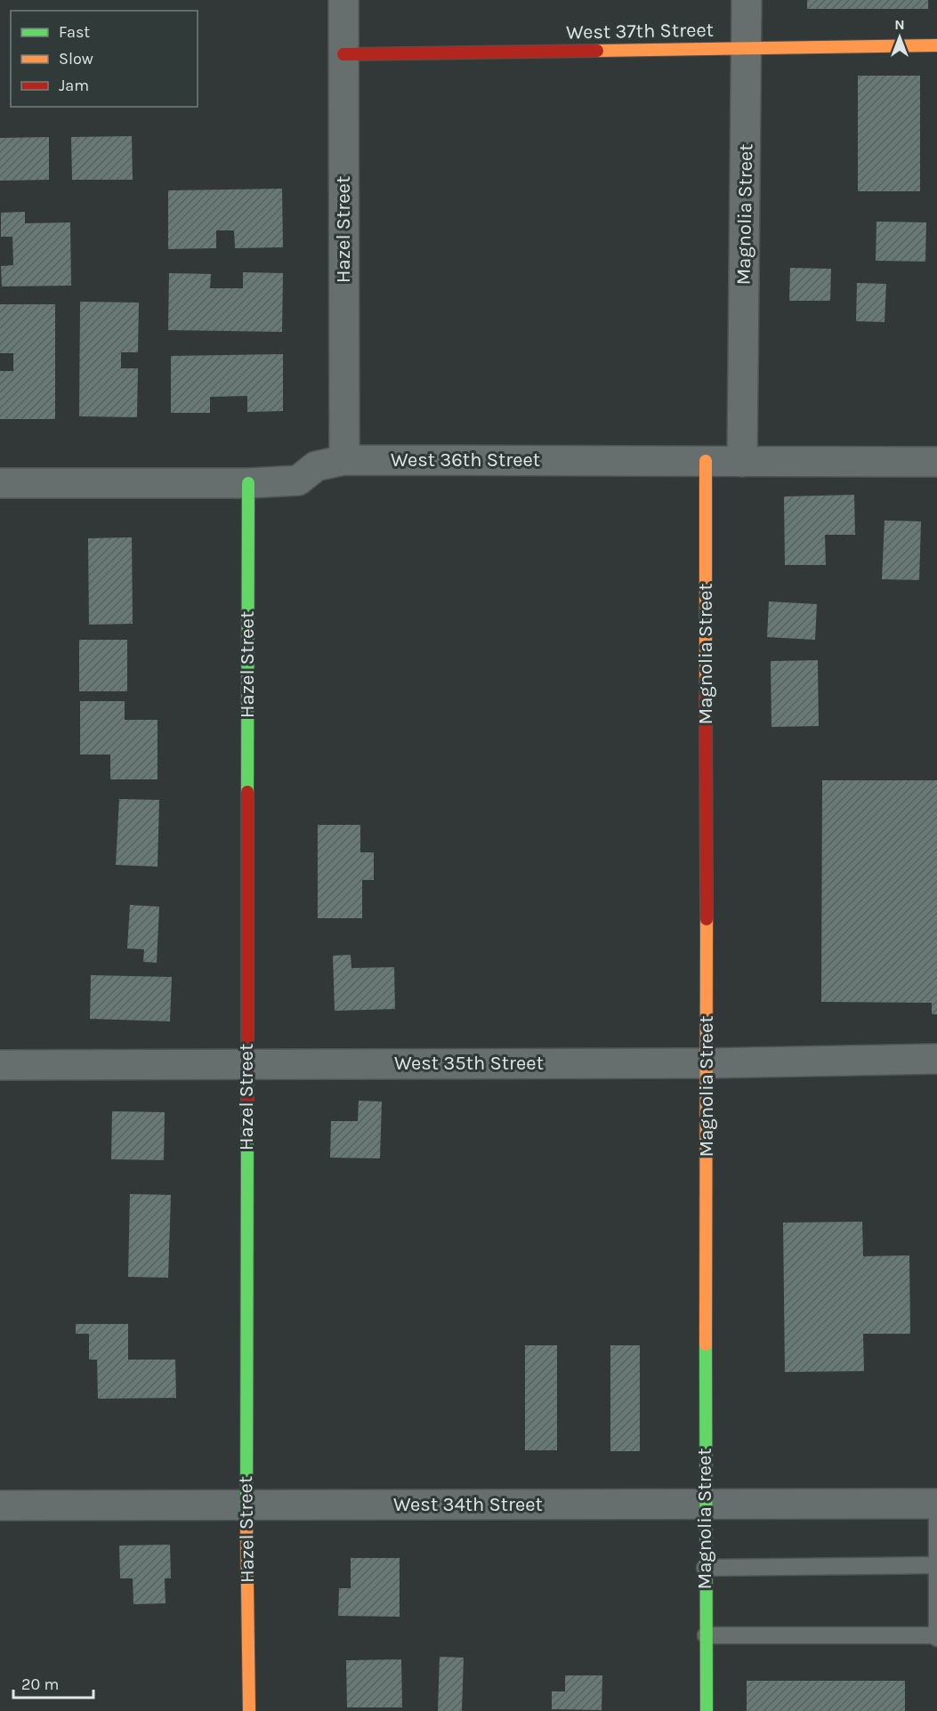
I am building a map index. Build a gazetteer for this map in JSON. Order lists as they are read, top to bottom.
{
  "streets": {
    "street": [
      "West 37th Street",
      "Magnolia Street",
      "Hazel Street",
      "West 36th Street",
      "West 35th Street",
      "West 34th Street"
    ]
  },
  "crossings": [
    ["West 37th Street", "Magnolia Street"],
    ["West 37th Street", "Hazel Street"],
    ["Magnolia Street", "West 36th Street"],
    ["Magnolia Street", "West 35th Street"],
    ["Magnolia Street", "West 34th Street"],
    ["Hazel Street", "West 36th Street"],
    ["Hazel Street", "West 35th Street"],
    ["Hazel Street", "West 34th Street"]
  ],
  "legend": ["Fast", "Slow", "Jam"],
  "scale_bar": "20 m",
  "north": "top"
}
